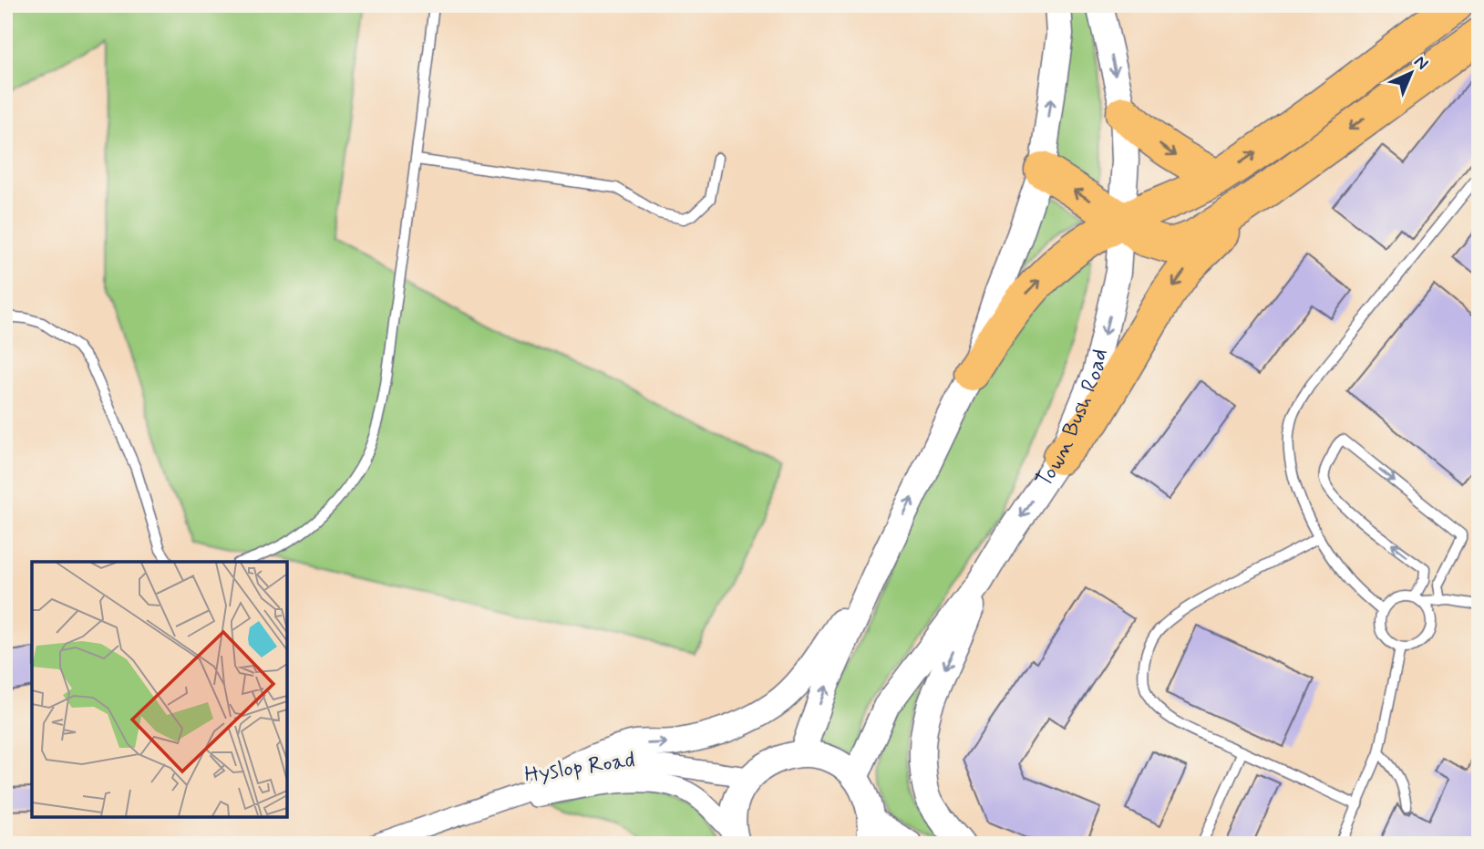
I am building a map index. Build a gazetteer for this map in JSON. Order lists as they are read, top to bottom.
{
  "streets": {
    "street": ["Town Bush Road", "Hyslop Road"]
  },
  "north": "top right"
}
